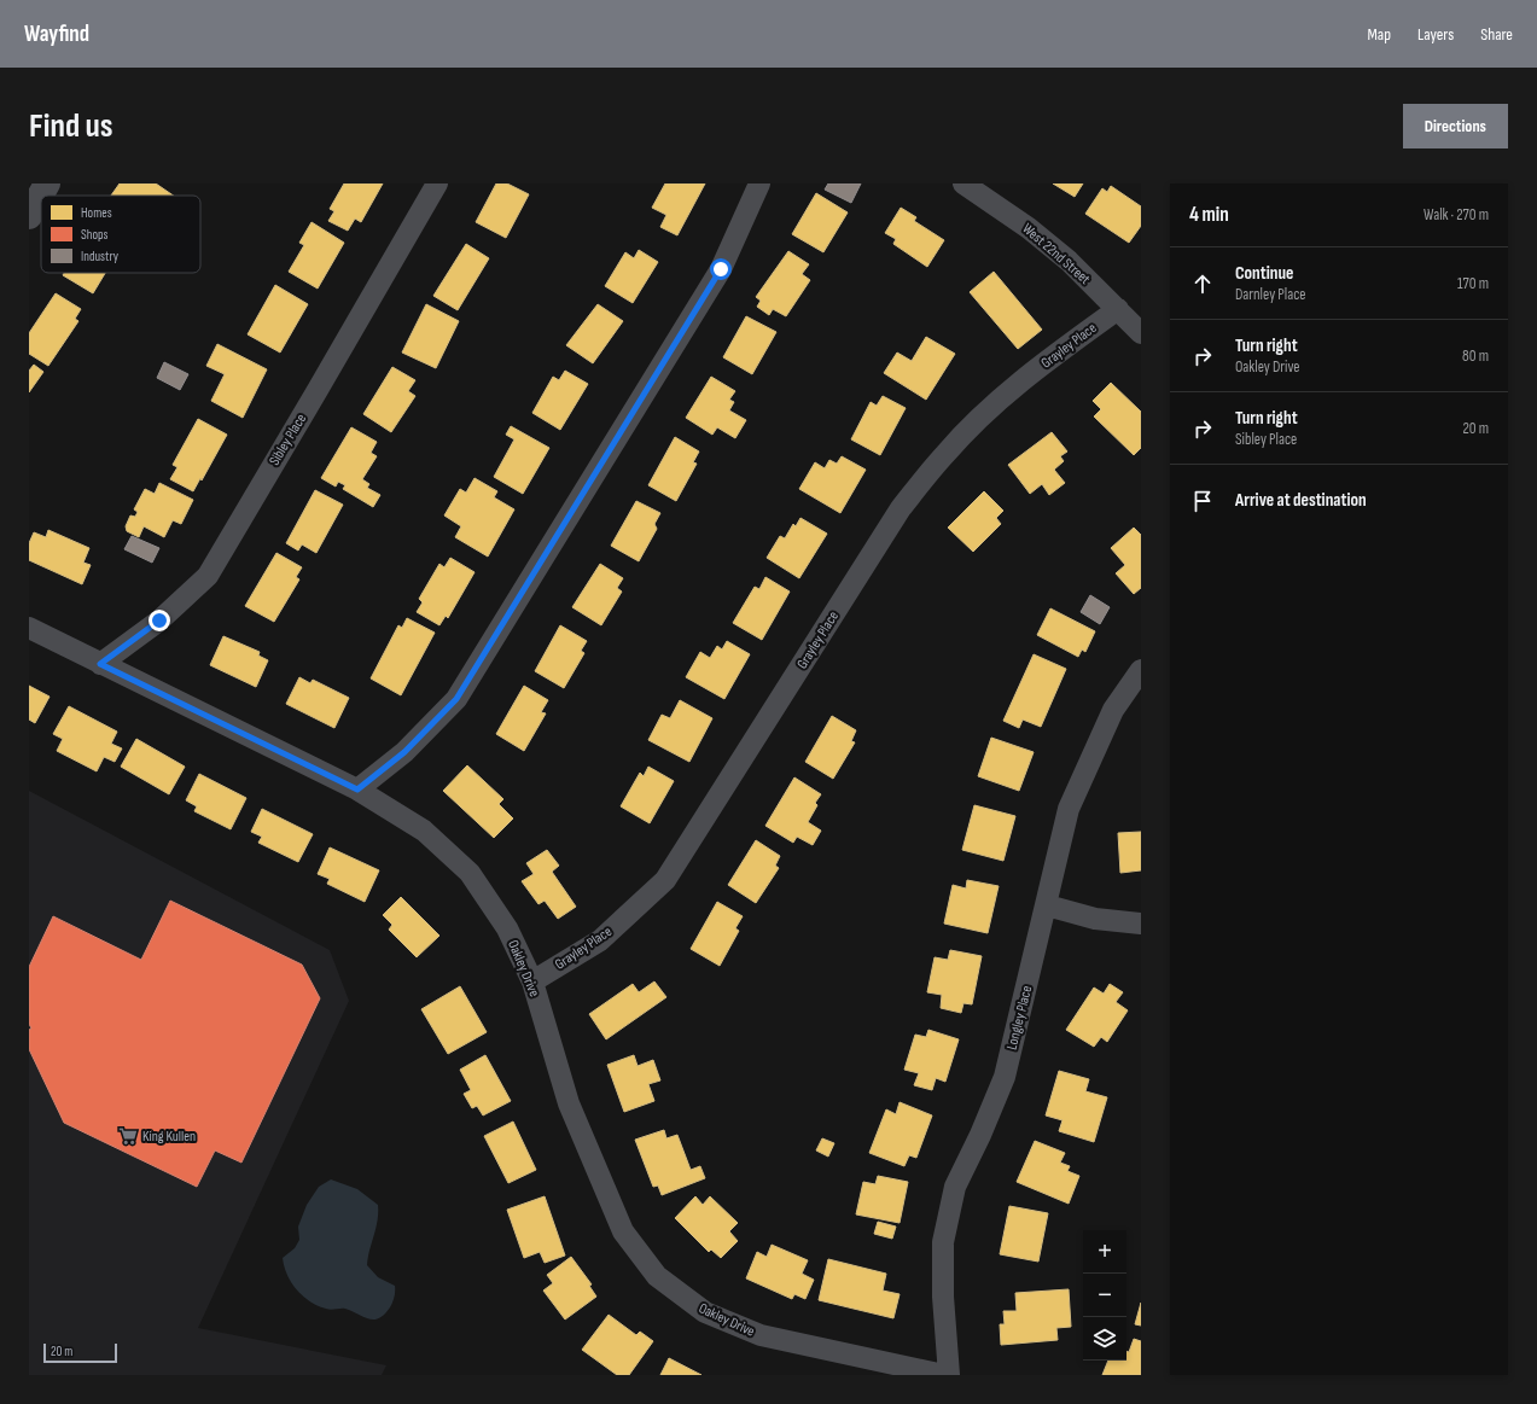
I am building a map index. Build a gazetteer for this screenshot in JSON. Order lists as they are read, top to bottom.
{
  "streets": {
    "street": [
      "West 22nd Street",
      "Grayley Place",
      "Sibley Place",
      "Oakley Drive",
      "Longley Place"
    ]
  },
  "crossings": [
    ["West 22nd Street", "Grayley Place"],
    ["Grayley Place", "Oakley Drive"],
    ["Sibley Place", "Oakley Drive"]
  ],
  "places": {
    "supermarket": ["King Kullen"]
  },
  "legend": ["Homes", "Shops", "Industry"],
  "scale_bar": "20 m",
  "page": {
    "header": "Wayfind",
    "nav": ["Map", "Layers", "Share"],
    "buttons": "Directions",
    "title": "Find us",
    "heading": ["4 min", "Walk · 270 m"],
    "list": [
      ["Continue", "Darnley Place", "170 m"],
      ["Turn right", "Oakley Drive", "80 m"],
      ["Turn right", "Sibley Place", "20 m"],
      "Arrive at destination"
    ],
    "map_buttons": ["+", "−"],
    "scale": "20 m"
  }
}
